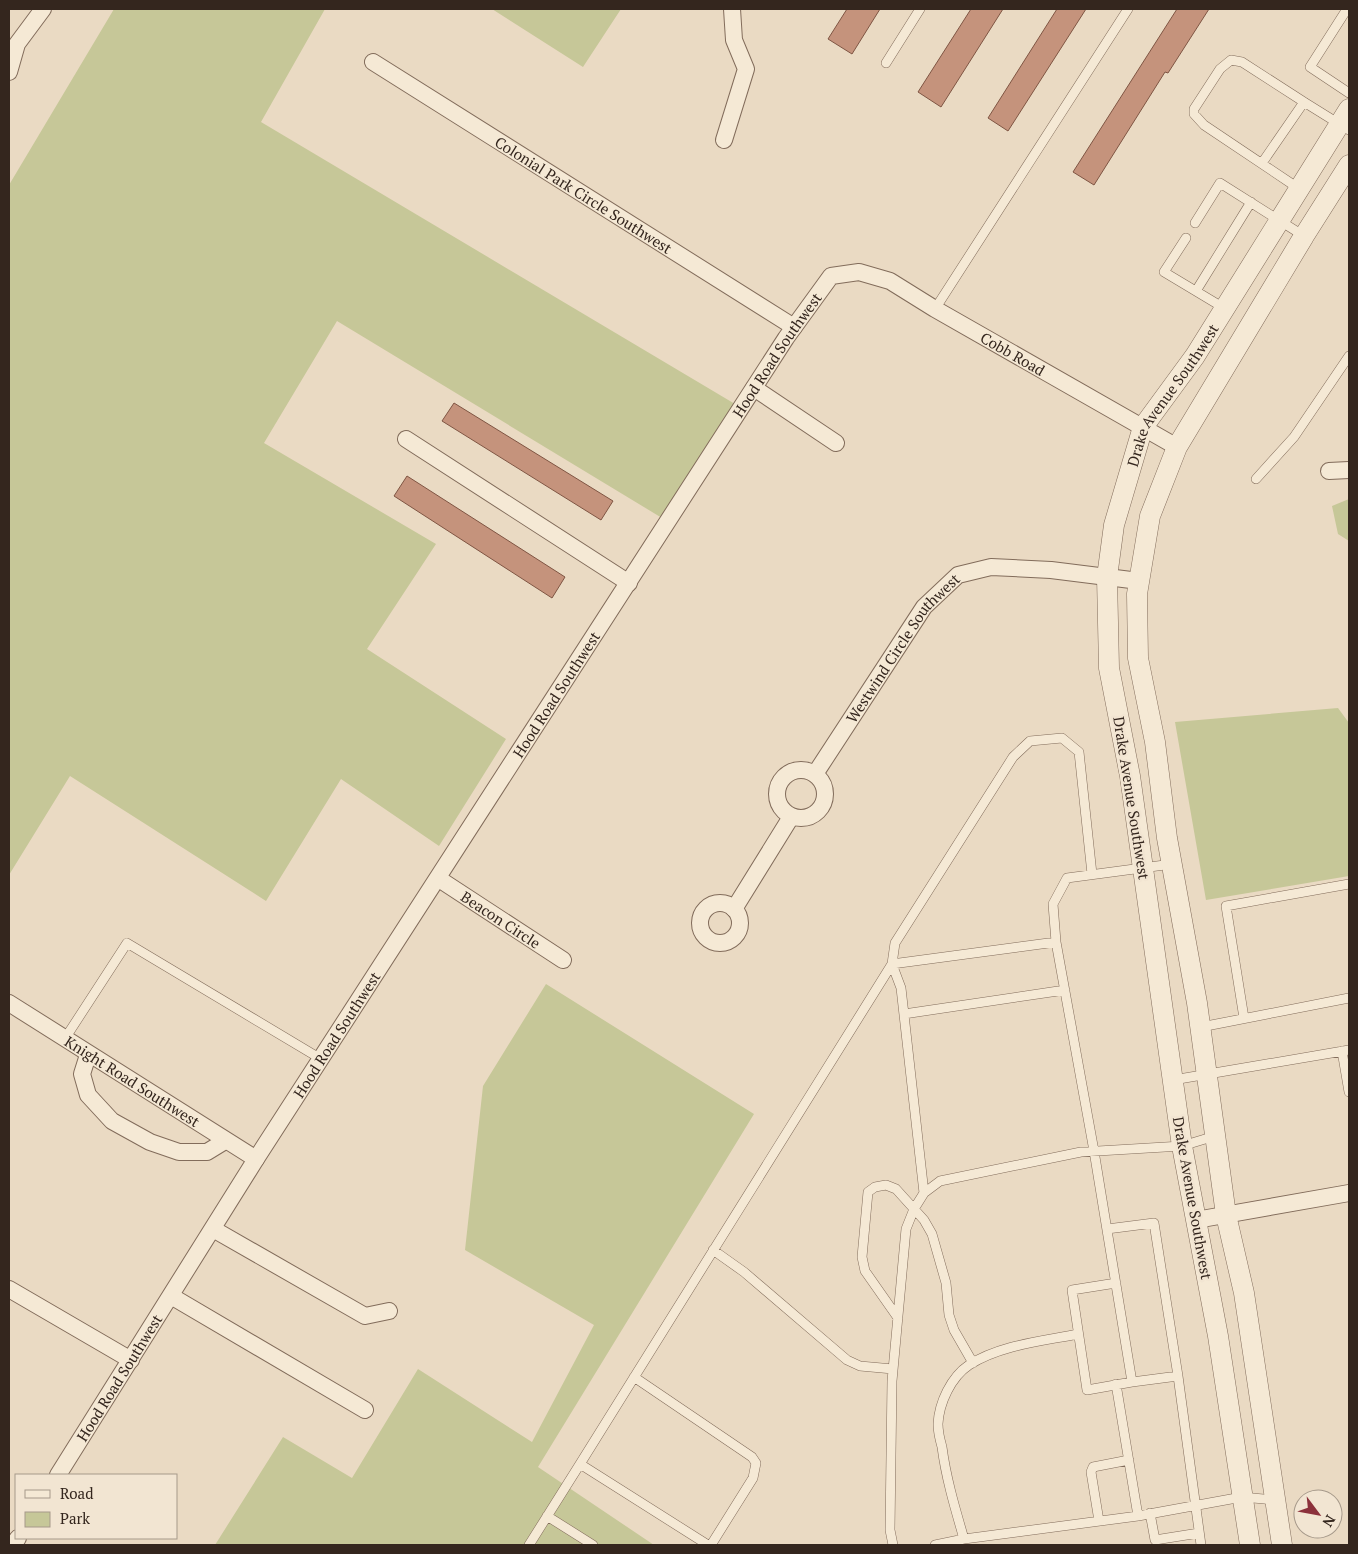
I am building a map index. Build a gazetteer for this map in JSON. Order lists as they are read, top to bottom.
{
  "streets": {
    "street": [
      "Colonial Park Circle Southwest",
      "Hood Road Southwest",
      "Cobb Road",
      "Drake Avenue Southwest",
      "Westwind Circle Southwest",
      "Beacon Circle",
      "Knight Road Southwest"
    ]
  },
  "crossings": [
    ["Colonial Park Circle Southwest", "Hood Road Southwest"],
    ["Hood Road Southwest", "Cobb Road"],
    ["Hood Road Southwest", "Beacon Circle"],
    ["Hood Road Southwest", "Knight Road Southwest"],
    ["Cobb Road", "Drake Avenue Southwest"],
    ["Drake Avenue Southwest", "Westwind Circle Southwest"]
  ],
  "legend": ["Road", "Park"],
  "north": "bottom right"
}
